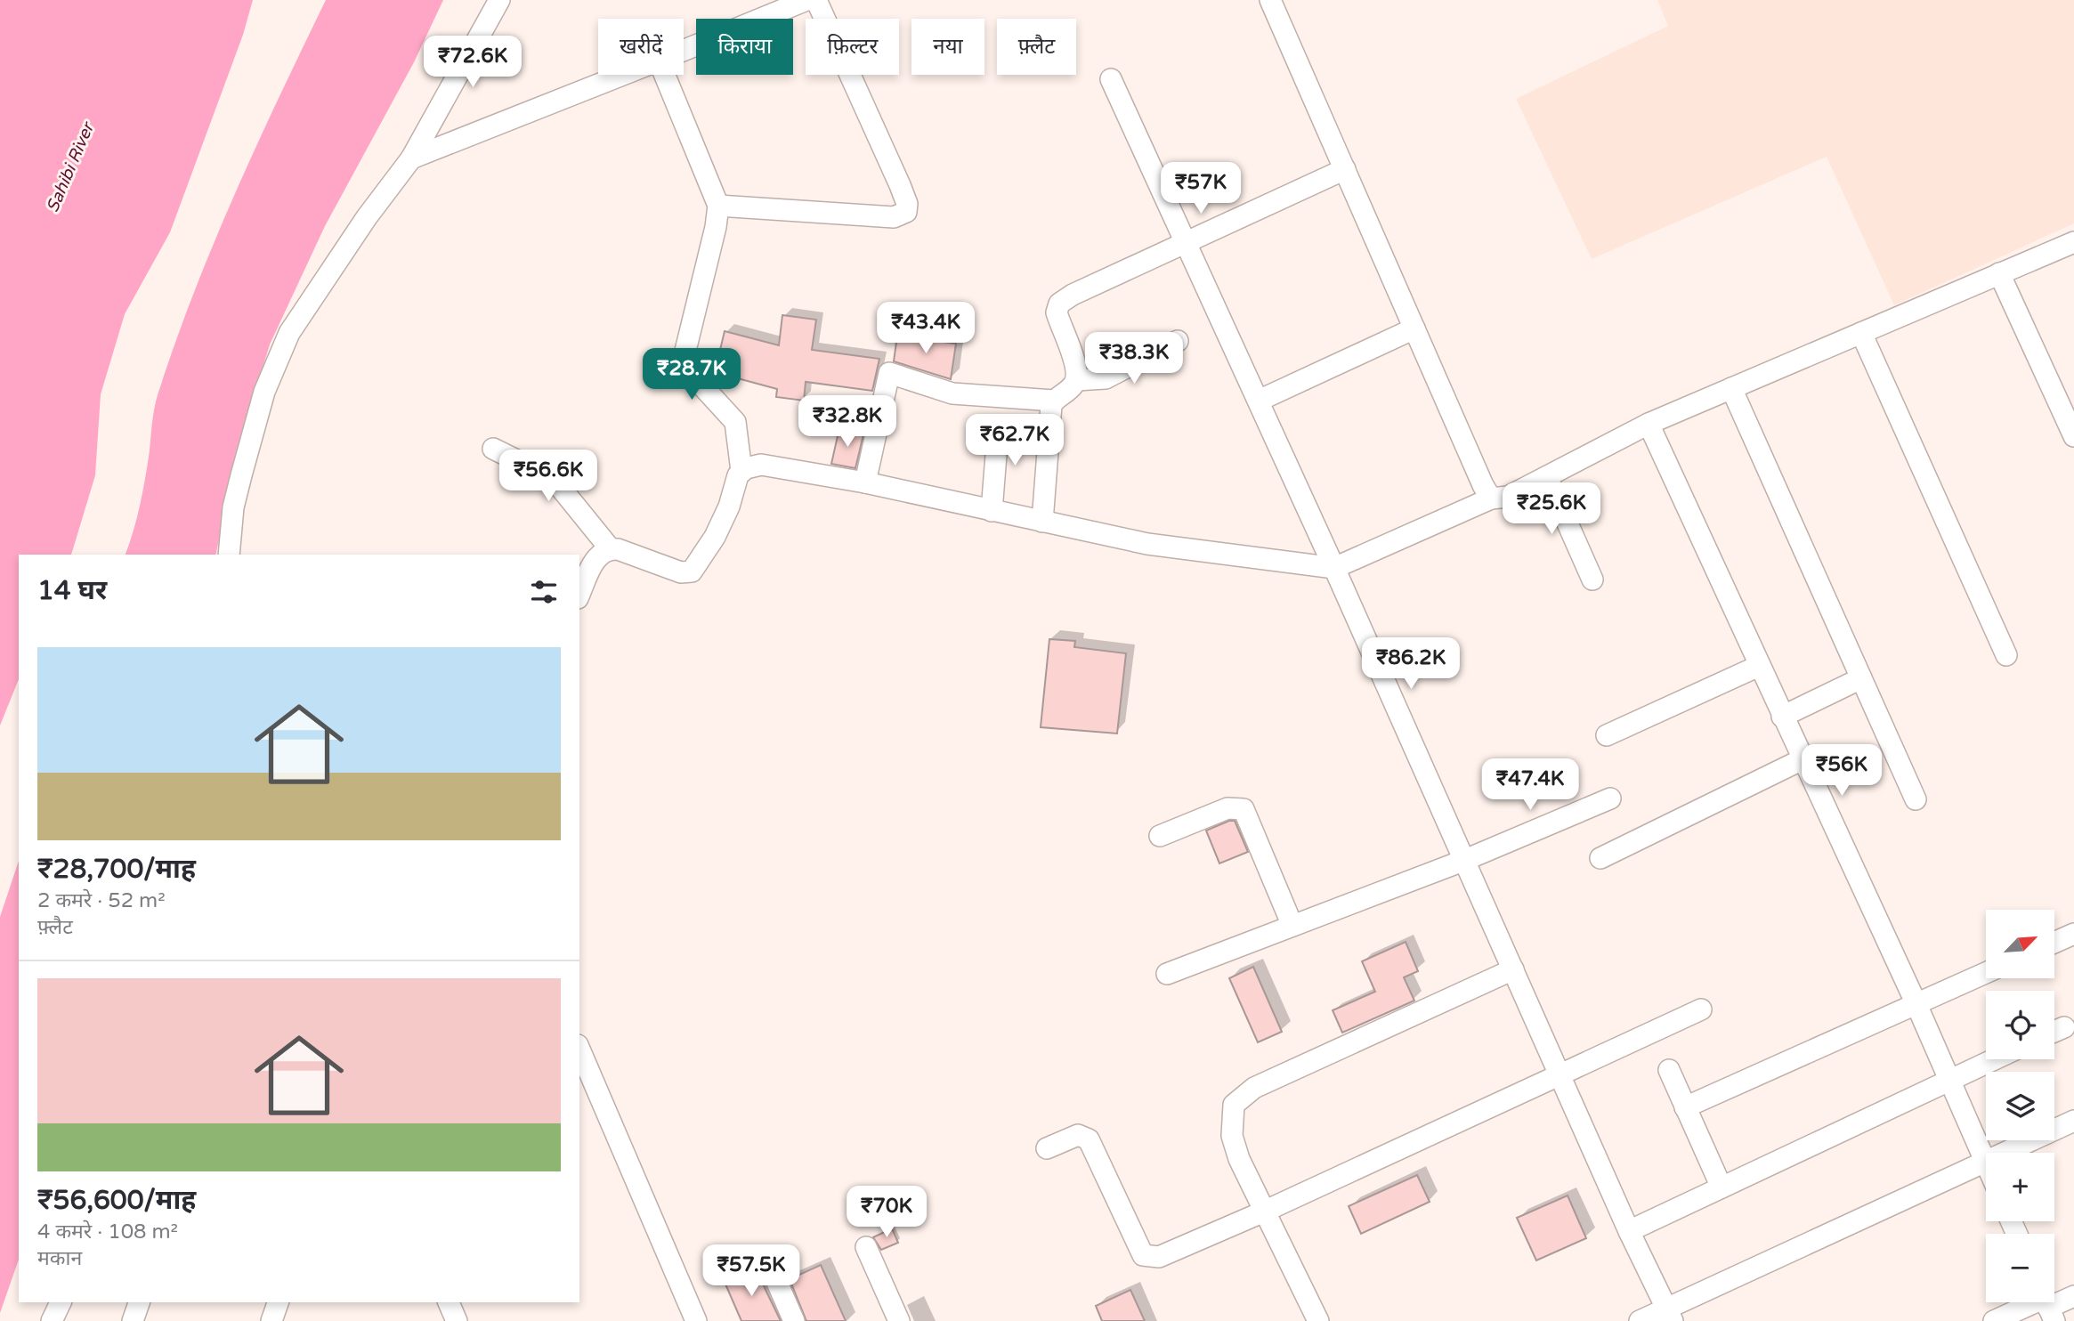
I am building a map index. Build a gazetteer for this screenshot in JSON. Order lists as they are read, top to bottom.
{
  "water": ["Sahibi River"],
  "north": "top right",
  "page": {
    "chip": [
      "खरीदें",
      "किराया",
      "फ़िल्टर",
      "नया",
      "फ़्लैट"
    ],
    "price": [
      "₹72.6K",
      "₹57K",
      "₹43.4K",
      "₹38.3K",
      "₹28.7K",
      "₹32.8K",
      "₹62.7K",
      "₹56.6K",
      "₹25.6K",
      "₹86.2K",
      "₹56K",
      "₹47.4K",
      "₹70K",
      "₹57.5K"
    ],
    "heading": "14 घर",
    "list": [
      {
        "name": "₹28,700/माह",
        "note": "2 कमरे · 52 m² · फ़्लैट"
      },
      {
        "name": "₹56,600/माह",
        "note": "4 कमरे · 108 m² · मकान"
      }
    ],
    "map_buttons": ["+", "−"]
  }
}
